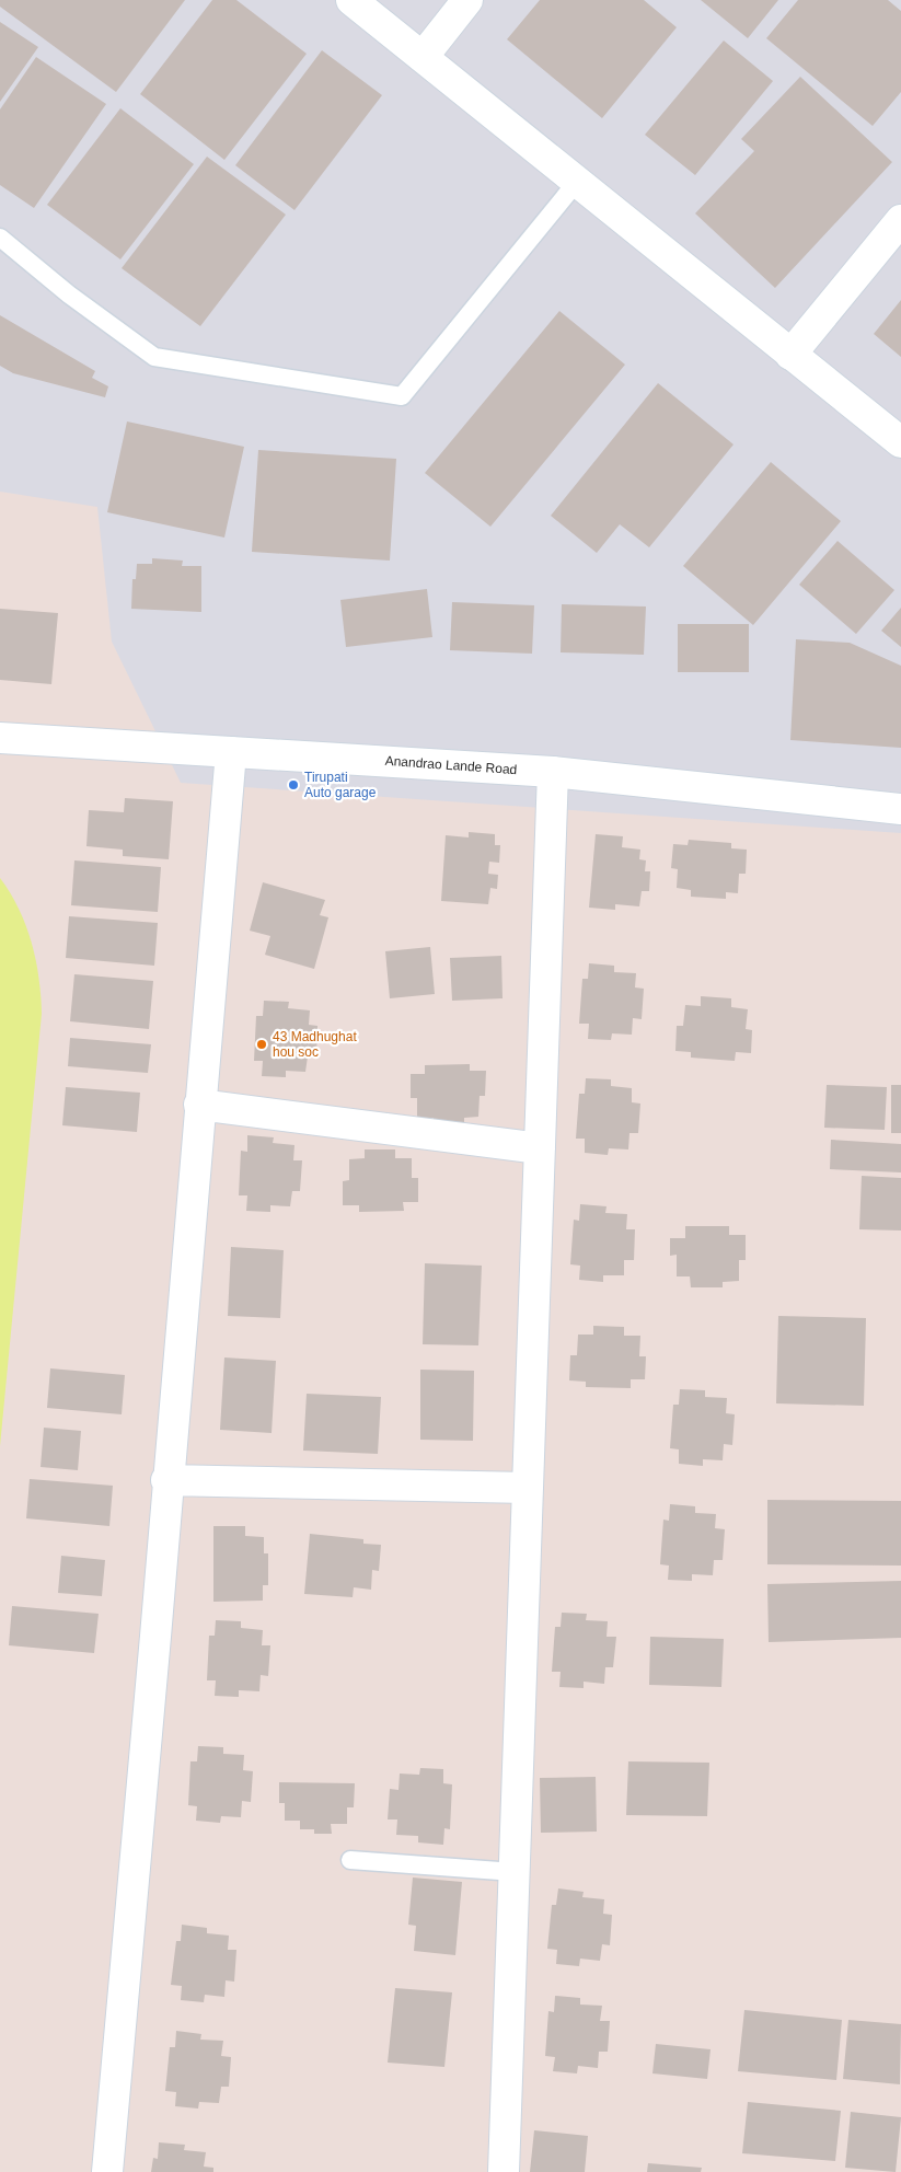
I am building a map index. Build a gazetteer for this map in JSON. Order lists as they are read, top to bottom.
{
  "streets": {
    "street": ["Anandrao Lande Road"]
  },
  "places": ["Tirupati Auto garage", "43 Madhughat hou soc"]
}
